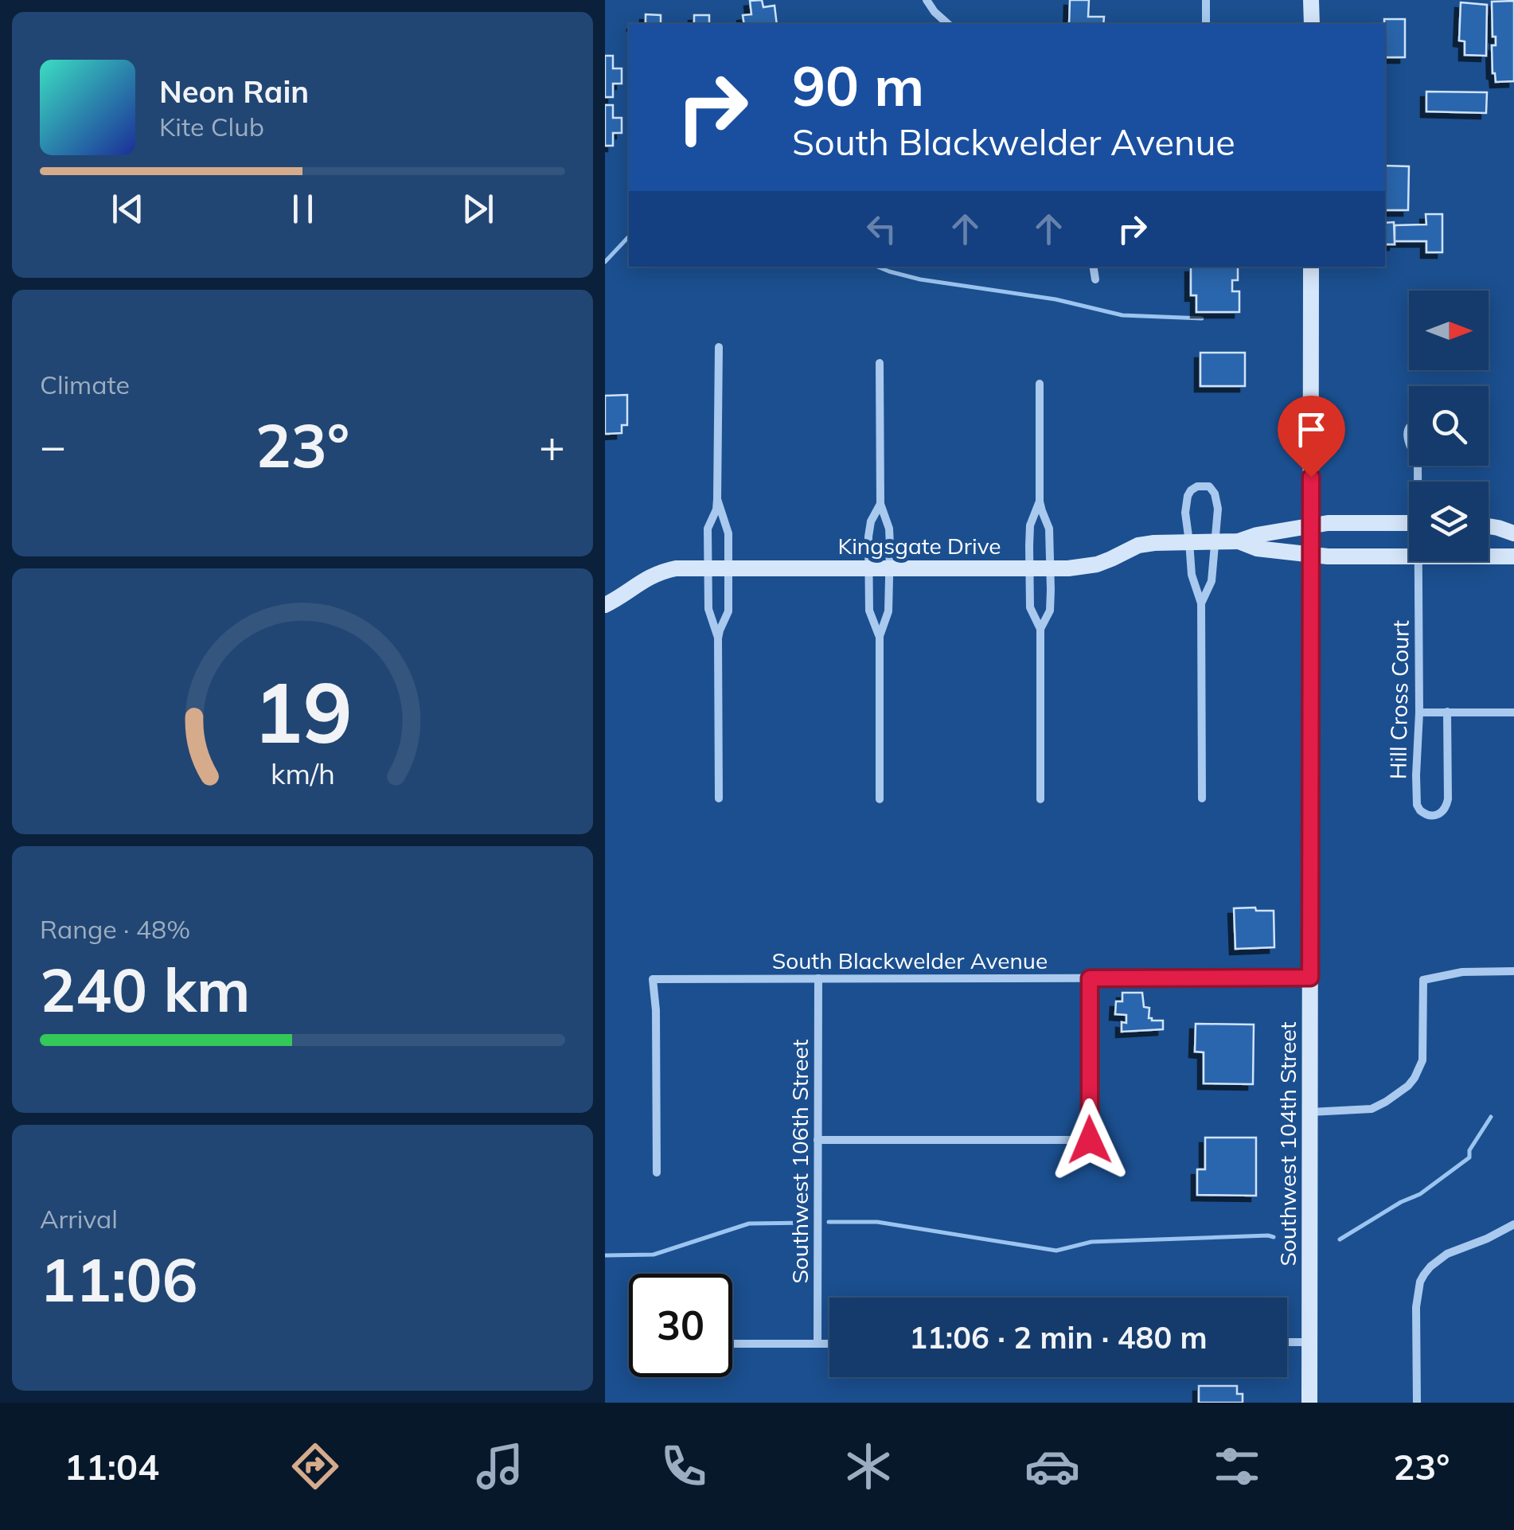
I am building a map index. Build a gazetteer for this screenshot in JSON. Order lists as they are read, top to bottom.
{
  "streets": {
    "main road": ["Kingsgate Drive", "Southwest 104th Street"],
    "street": ["Hill Cross Court", "South Blackwelder Avenue", "Southwest 106th Street"]
  },
  "crossings": [
    ["Kingsgate Drive", "Southwest 104th Street"],
    ["South Blackwelder Avenue", "Southwest 104th Street"],
    ["South Blackwelder Avenue", "Southwest 106th Street"]
  ],
  "north": "right",
  "page": {
    "turn": ["90 m", "South Blackwelder Avenue"],
    "song": ["Neon Rain", "Kite Club"],
    "tile": [
      "Climate",
      ["Range · 48%", "240 km"],
      ["Arrival", "11:06"]
    ],
    "heat": ["−", "23°", "+"],
    "limit": "30",
    "trip": "11:06 · 2 min · 480 m",
    "tabs": ["11:04", "23°"],
    "gauge": ["19", "km/h"]
  }
}
